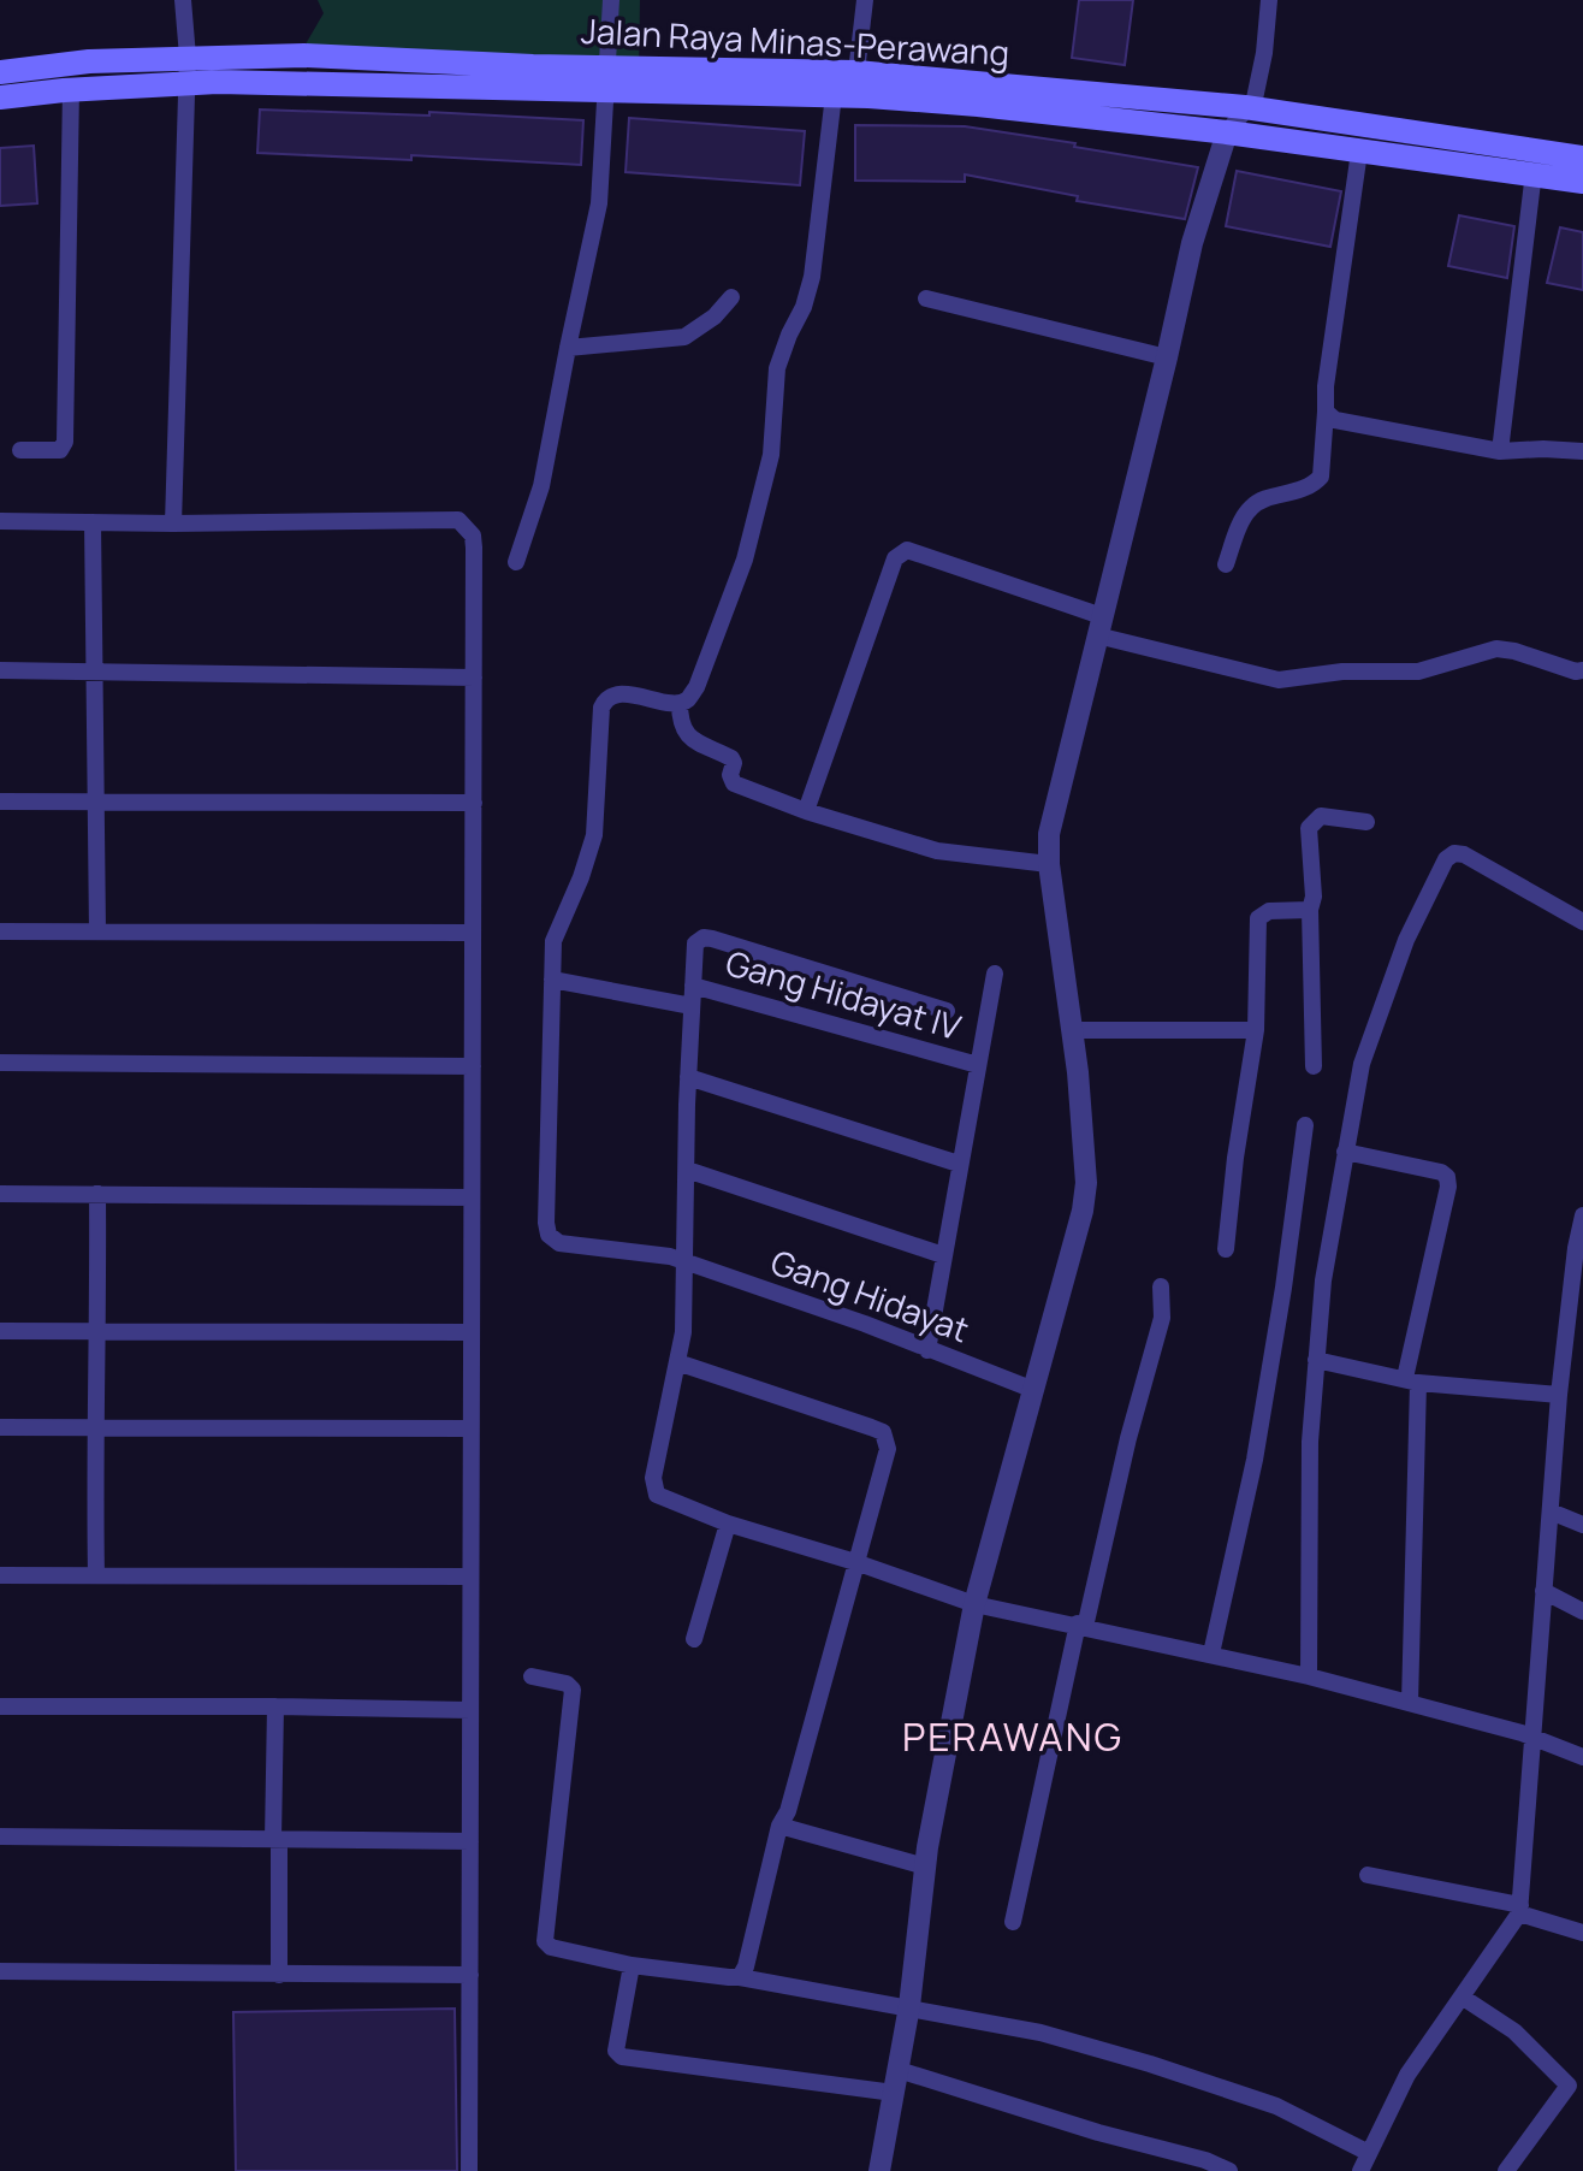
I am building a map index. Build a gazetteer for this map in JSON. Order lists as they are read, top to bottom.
{
  "streets": {
    "main road": ["Jalan Raya Minas-Perawang"],
    "street": ["Gang Hidayat IV", "Gang Hidayat"]
  },
  "districts": ["PERAWANG"]
}
